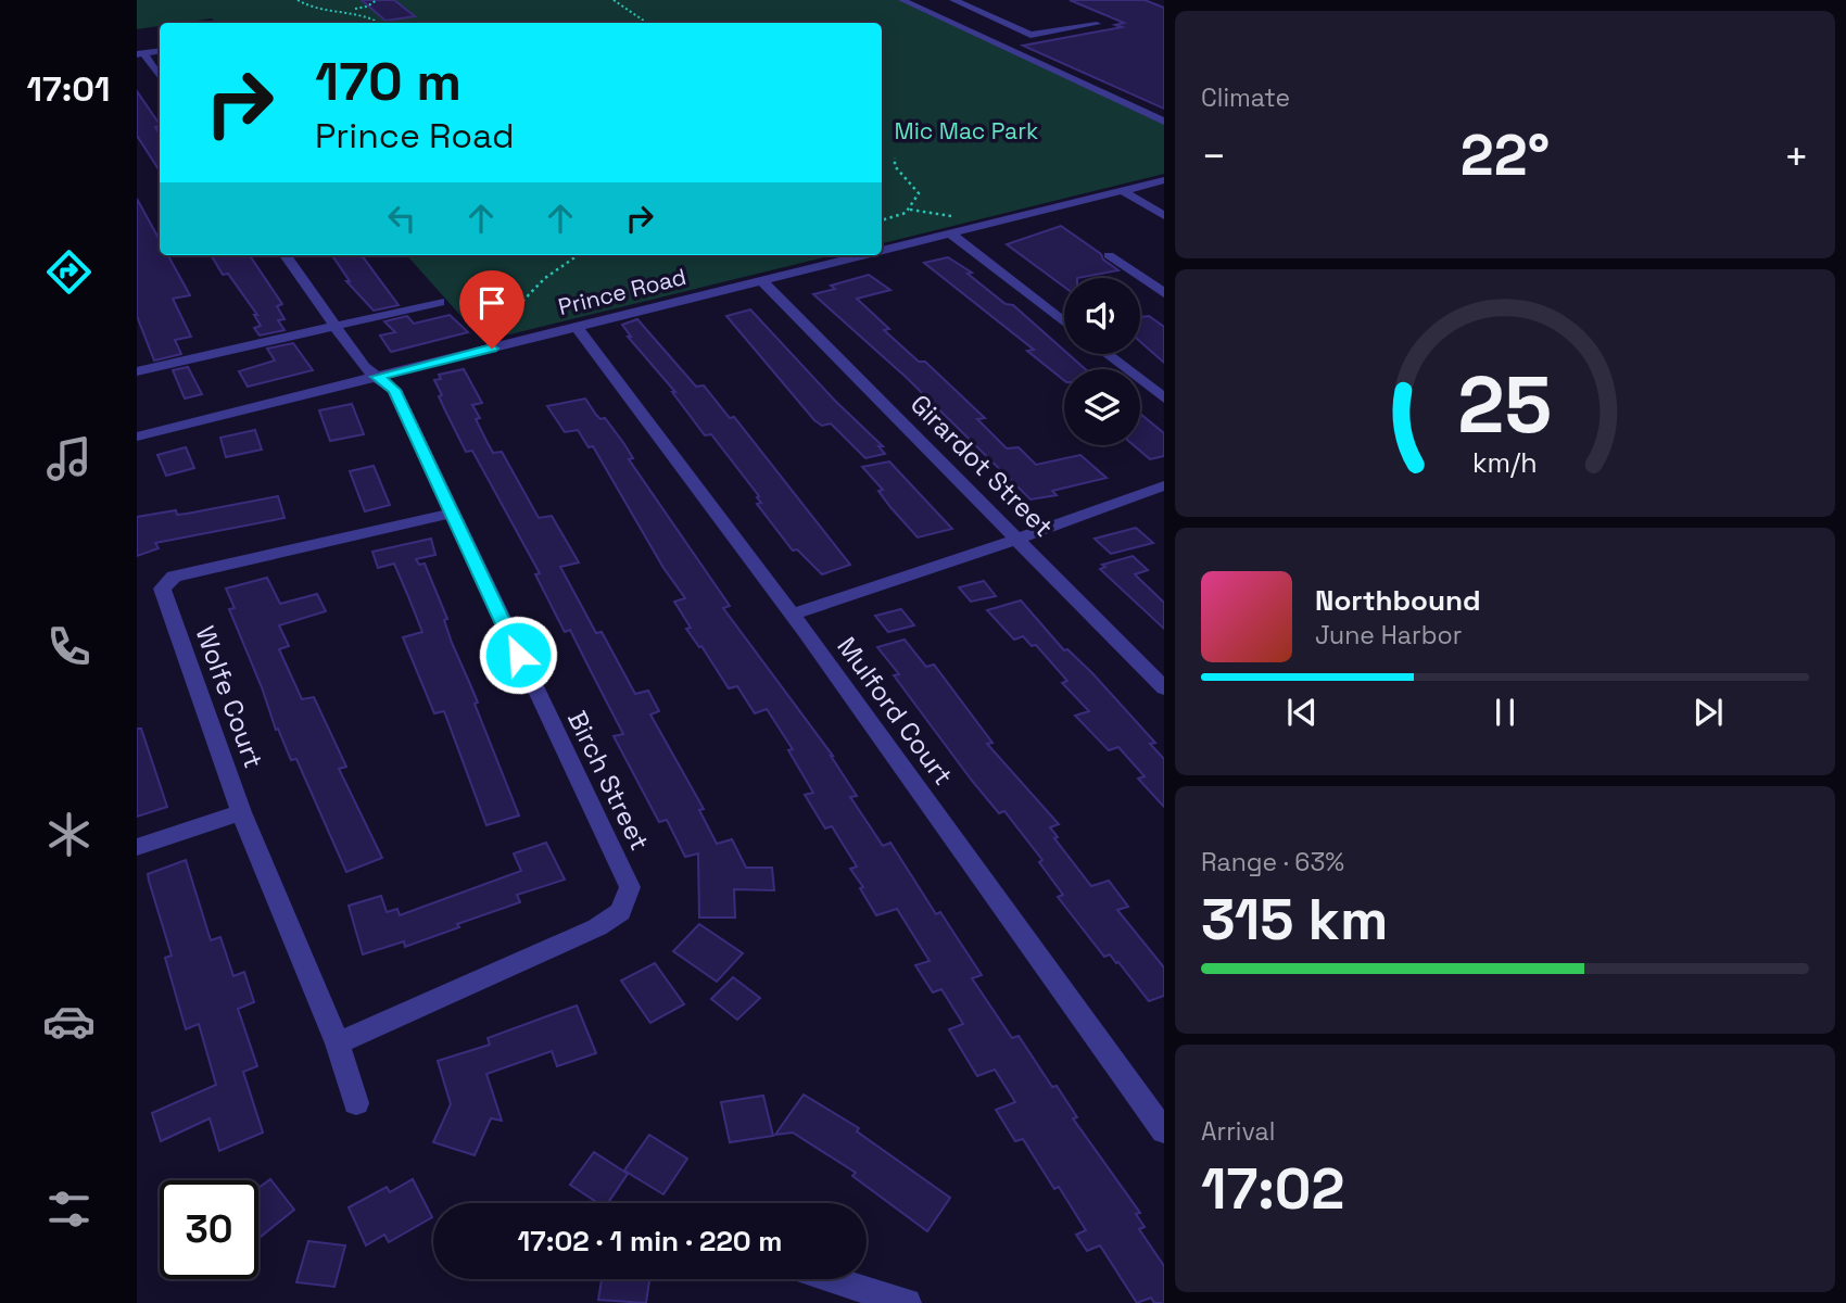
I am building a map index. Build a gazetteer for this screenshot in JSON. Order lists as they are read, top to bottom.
{
  "streets": {
    "street": [
      "Prince Road",
      "Girardot Street",
      "Wolfe Court",
      "Mulford Court",
      "Birch Street"
    ]
  },
  "crossings": [
    ["Prince Road", "Girardot Street"],
    ["Prince Road", "Mulford Court"],
    ["Prince Road", "Birch Street"],
    ["Wolfe Court", "Birch Street"]
  ],
  "parks": ["Mic Mac Park"],
  "page": {
    "tabs": "17:01",
    "tile": [
      "Climate",
      ["Range · 63%", "315 km"],
      ["Arrival", "17:02"]
    ],
    "turn": ["170 m", "Prince Road"],
    "heat": ["−", "22°", "+"],
    "song": ["Northbound", "June Harbor"],
    "limit": "30",
    "trip": "17:02 · 1 min · 220 m",
    "gauge": ["25", "km/h"]
  }
}
